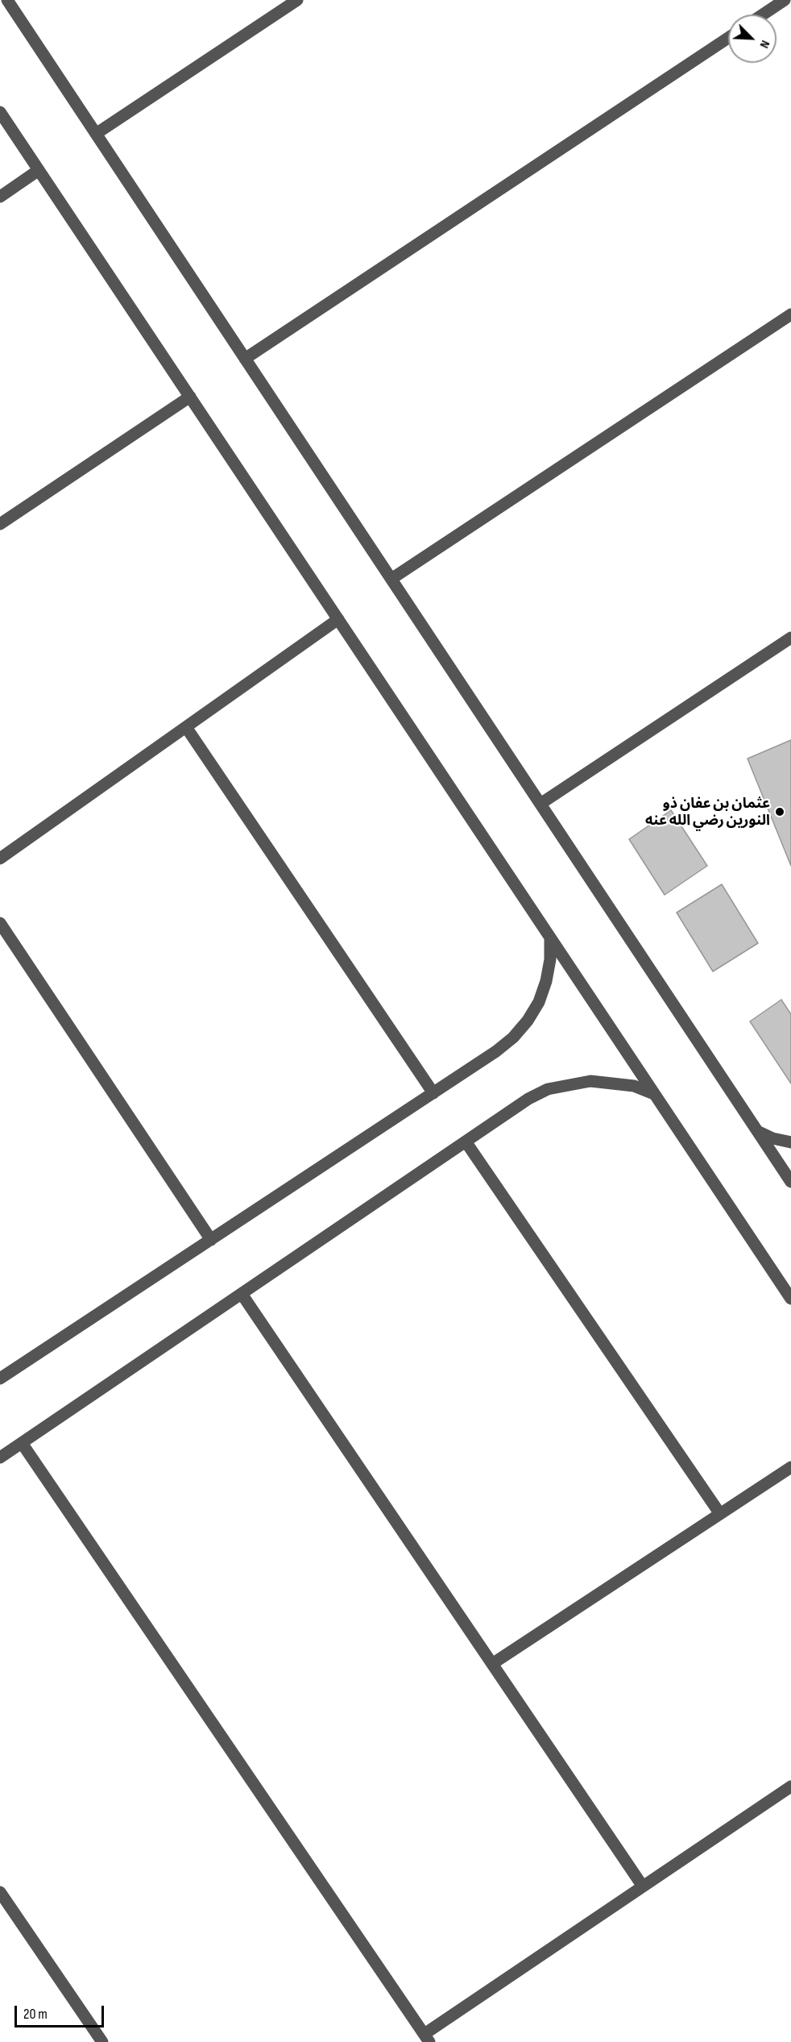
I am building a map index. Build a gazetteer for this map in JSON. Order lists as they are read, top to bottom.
{
  "places": ["عثمان بن عفان ذو النورين رضي الله عنه"],
  "scale_bar": "20 m",
  "north": "bottom right"
}
